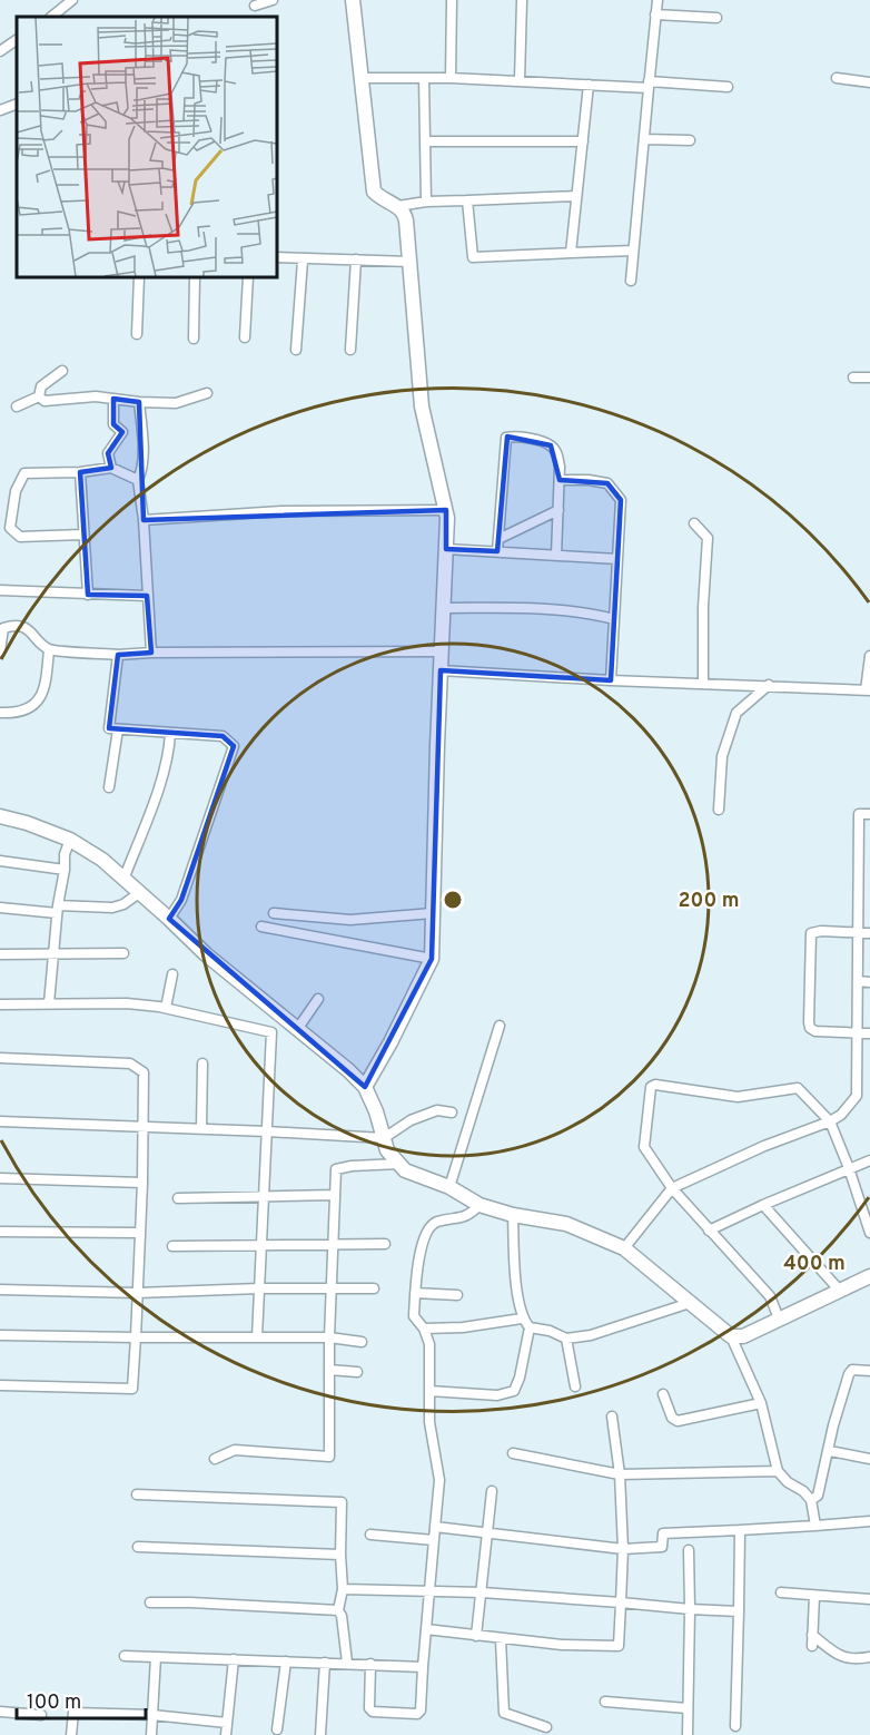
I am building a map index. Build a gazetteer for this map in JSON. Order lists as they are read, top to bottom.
{
  "scale_bar": "100 m",
  "rings": ["200 m", "400 m"]
}
